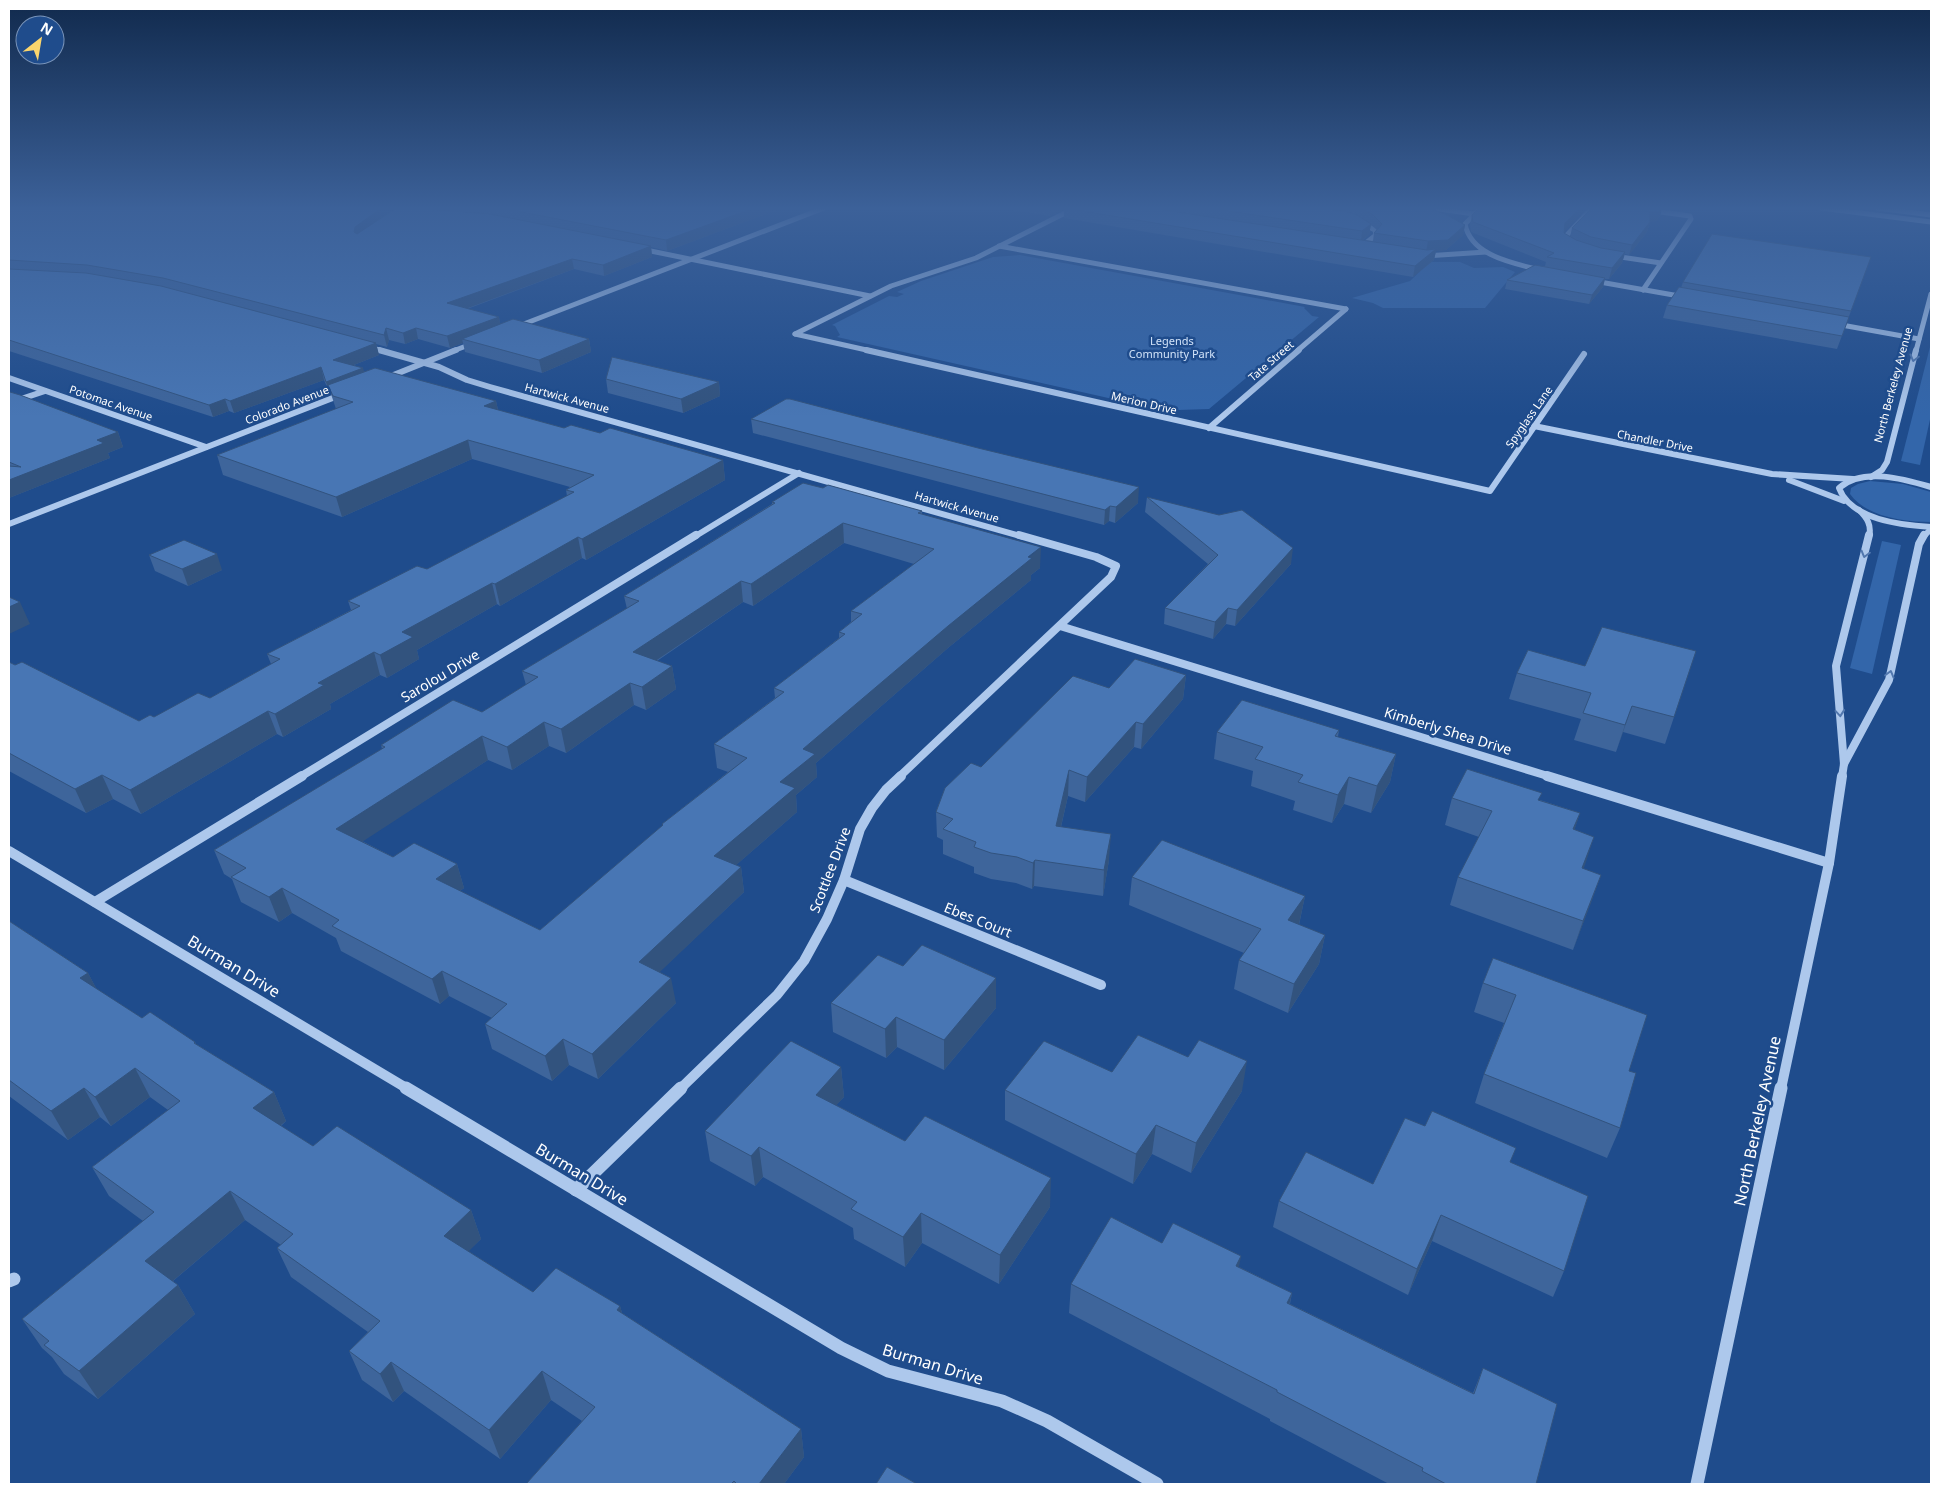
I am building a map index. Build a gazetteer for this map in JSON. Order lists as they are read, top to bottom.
{
  "streets": {
    "street": [
      "Tate Street",
      "North Berkeley Avenue",
      "Hartwick Avenue",
      "Potomac Avenue",
      "Merion Drive",
      "Colorado Avenue",
      "Spyglass Lane",
      "Chandler Drive",
      "Sarolou Drive",
      "Kimberly Shea Drive",
      "Scottlee Drive",
      "Ebes Court",
      "Burman Drive"
    ]
  },
  "crossings": [
    ["Tate Street", "Merion Drive"],
    ["North Berkeley Avenue", "Chandler Drive"],
    ["North Berkeley Avenue", "Kimberly Shea Drive"],
    ["Hartwick Avenue", "Sarolou Drive"],
    ["Hartwick Avenue", "Scottlee Drive"],
    ["Potomac Avenue", "Colorado Avenue"],
    ["Merion Drive", "Spyglass Lane"],
    ["Spyglass Lane", "Chandler Drive"],
    ["Sarolou Drive", "Burman Drive"],
    ["Kimberly Shea Drive", "Scottlee Drive"],
    ["Scottlee Drive", "Ebes Court"],
    ["Scottlee Drive", "Burman Drive"]
  ],
  "parks": ["Legends Community Park"],
  "north": "top right"
}
